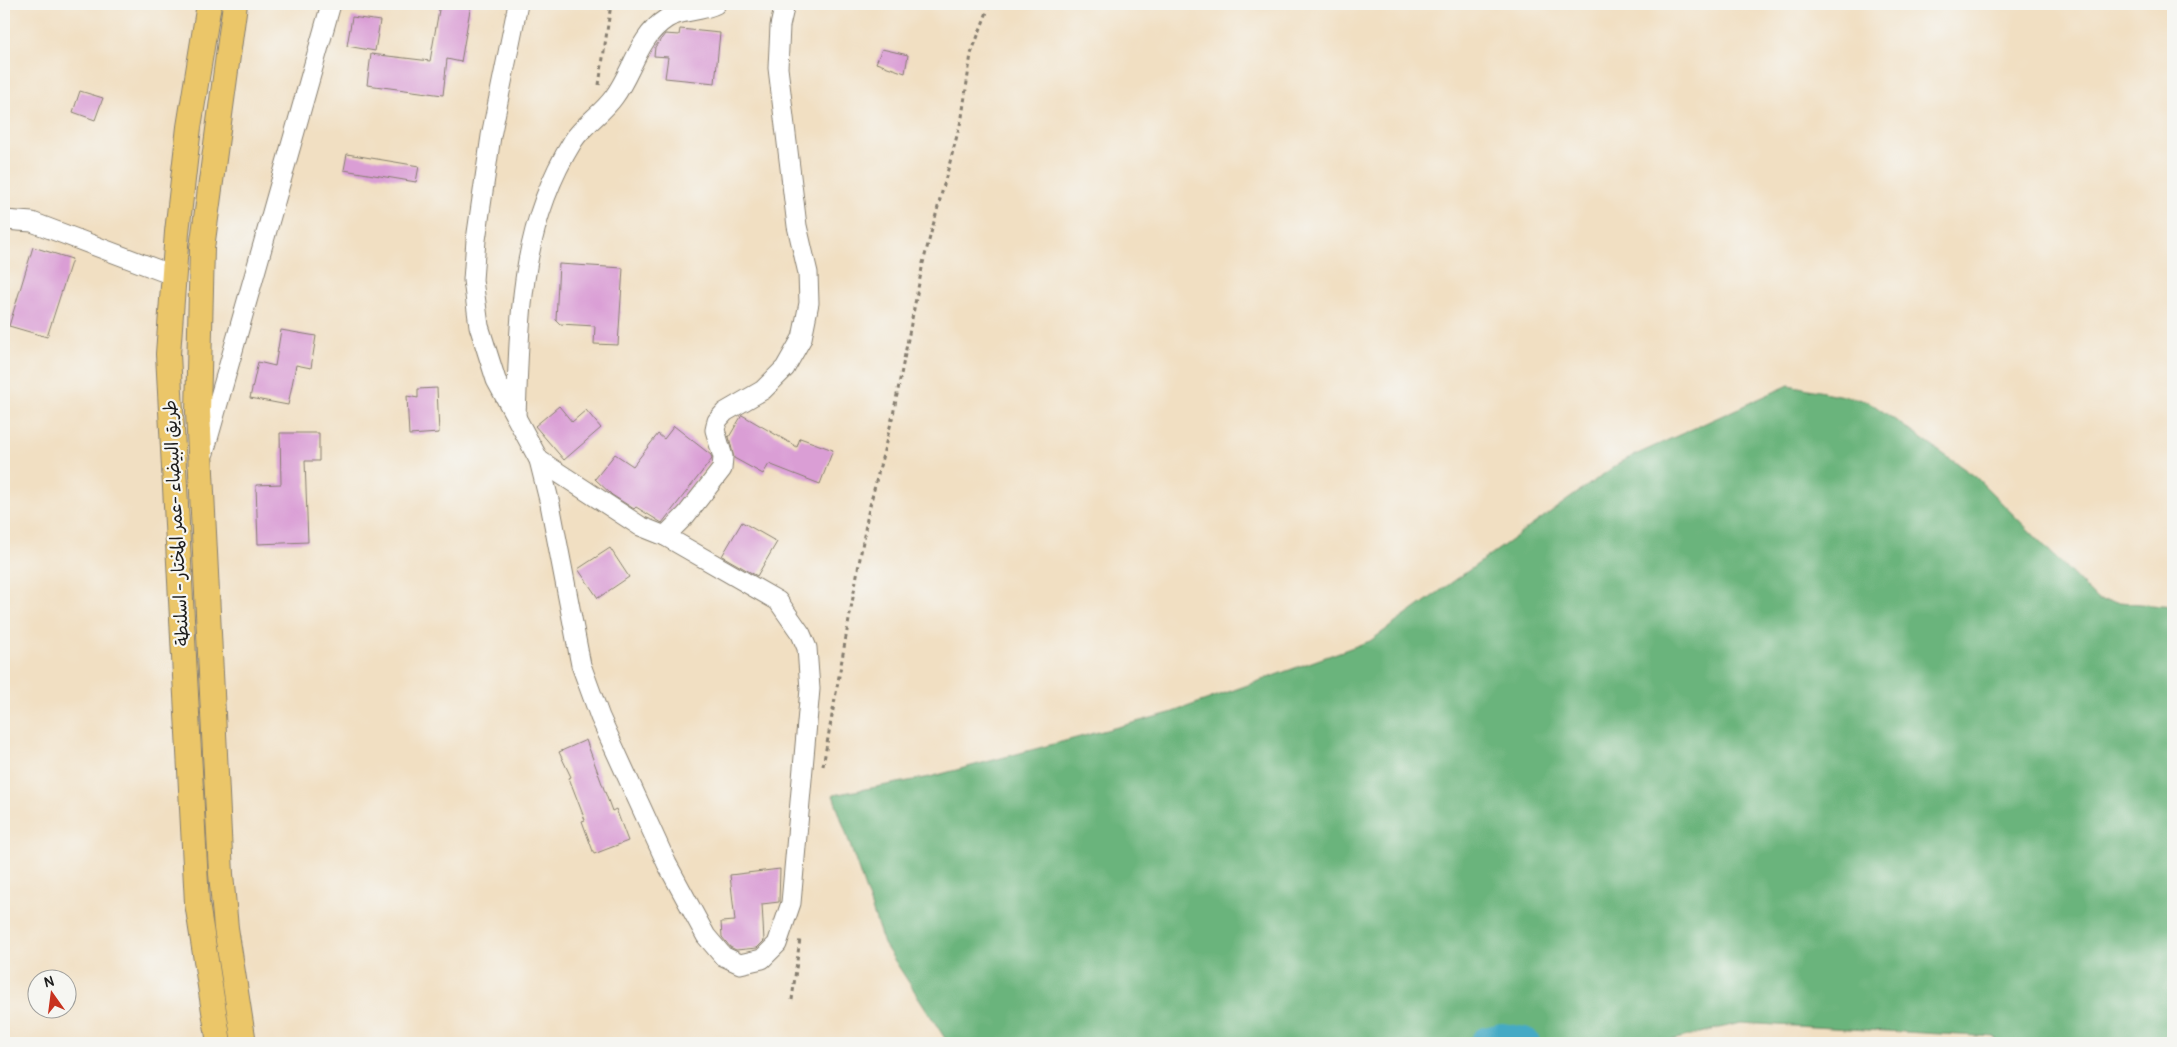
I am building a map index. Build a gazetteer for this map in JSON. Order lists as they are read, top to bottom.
{
  "streets": {
    "main road": ["طريق البيضاء -عمر المختار - اسلنطة"]
  },
  "north": "top"
}
